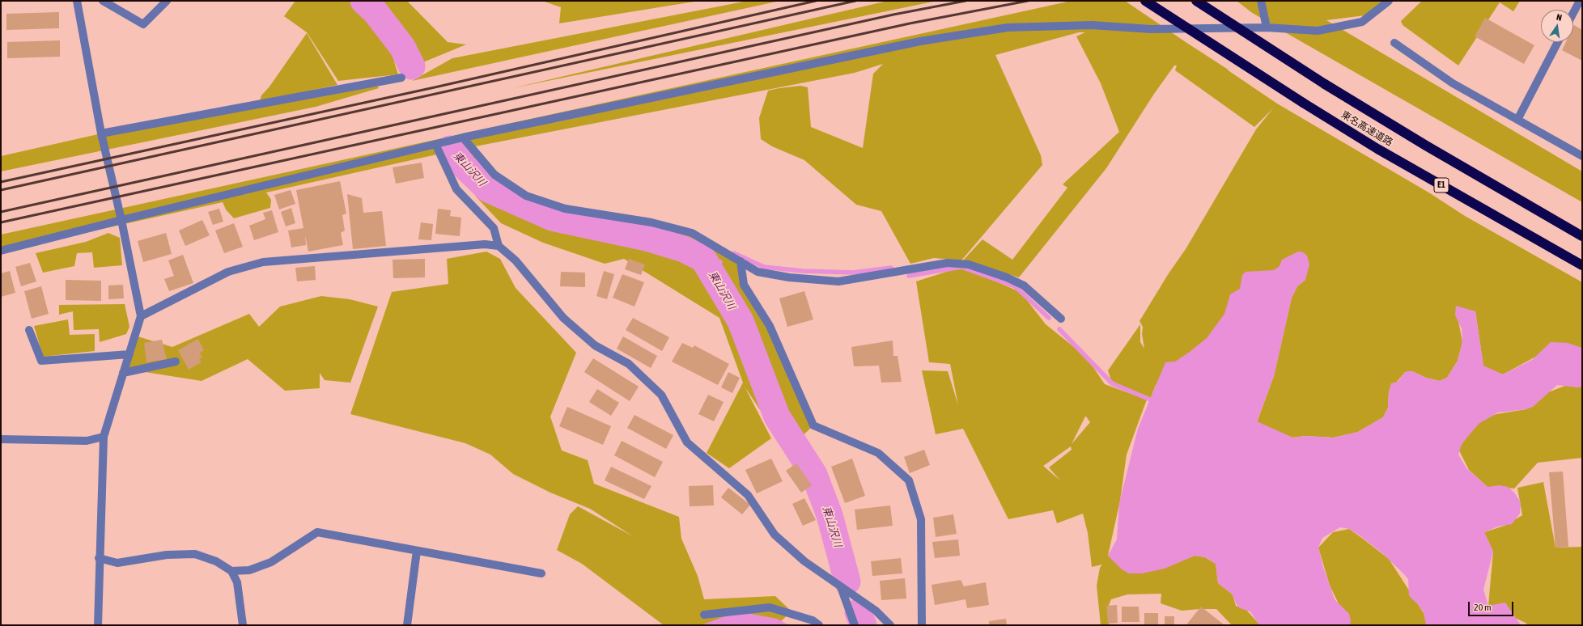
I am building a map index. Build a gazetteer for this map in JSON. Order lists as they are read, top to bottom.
{
  "streets": {
    "highway": ["東名高速道路", "E1"]
  },
  "water": ["東山沢川"],
  "scale_bar": "20 m",
  "north": "top"
}
